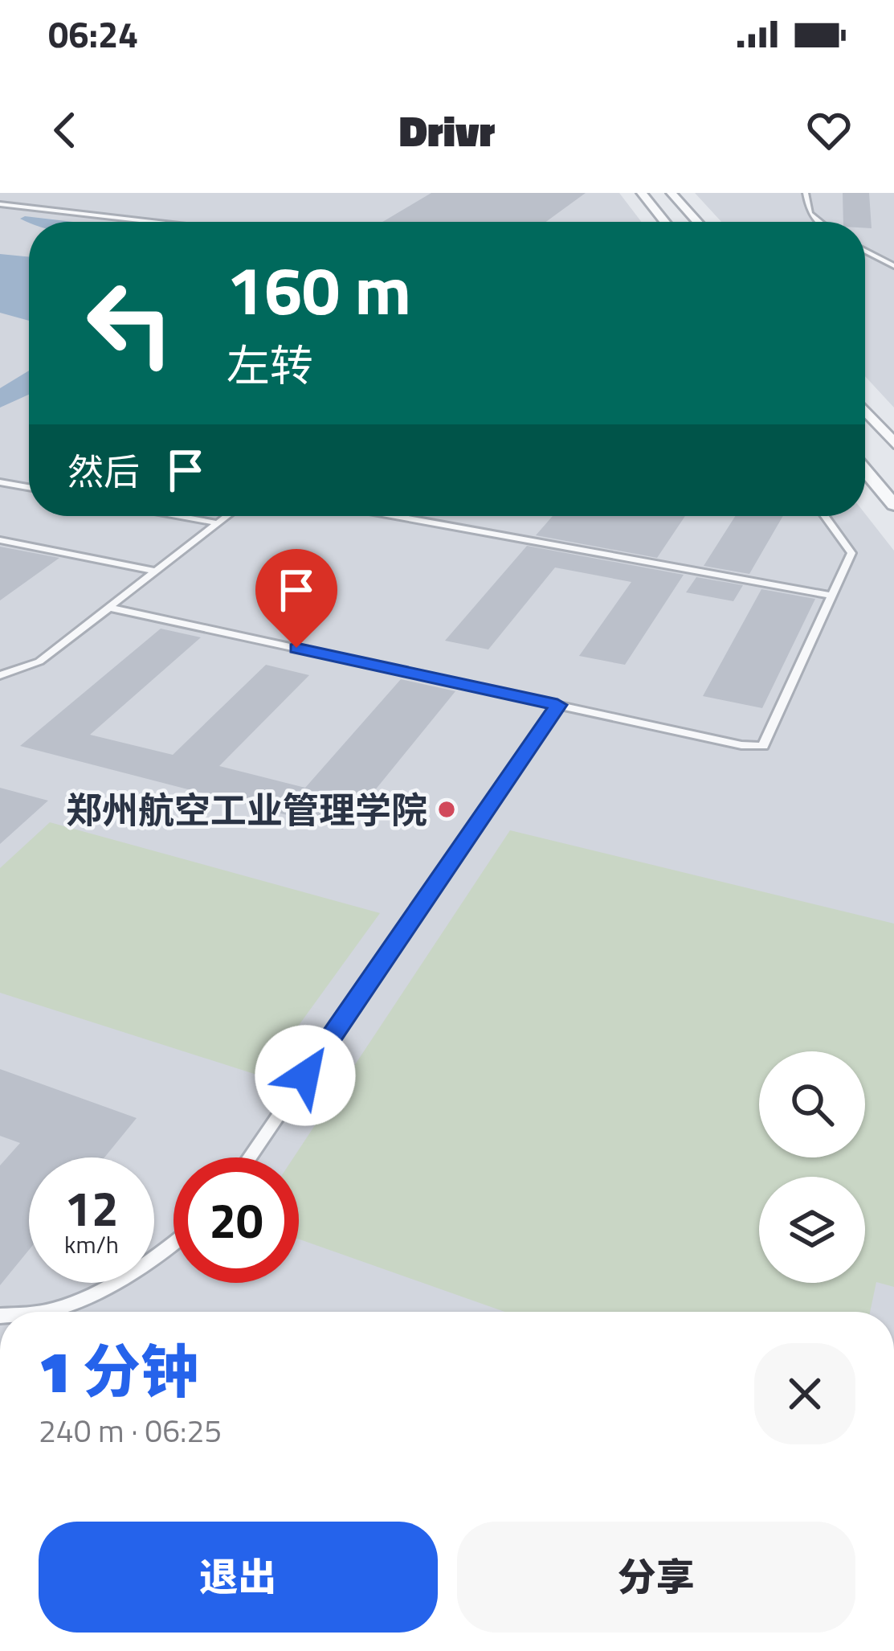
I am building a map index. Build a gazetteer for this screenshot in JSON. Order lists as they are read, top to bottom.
{
  "places": ["郑州航空工业管理学院"],
  "page": {
    "status": "06:24",
    "header": "Drivr",
    "turn": ["160 m", "左转"],
    "then": "然后",
    "speed": "12 km/h",
    "limit": "20",
    "heading": ["1 分钟", "240 m · 06:25"],
    "buttons": ["退出", "分享"]
  }
}
